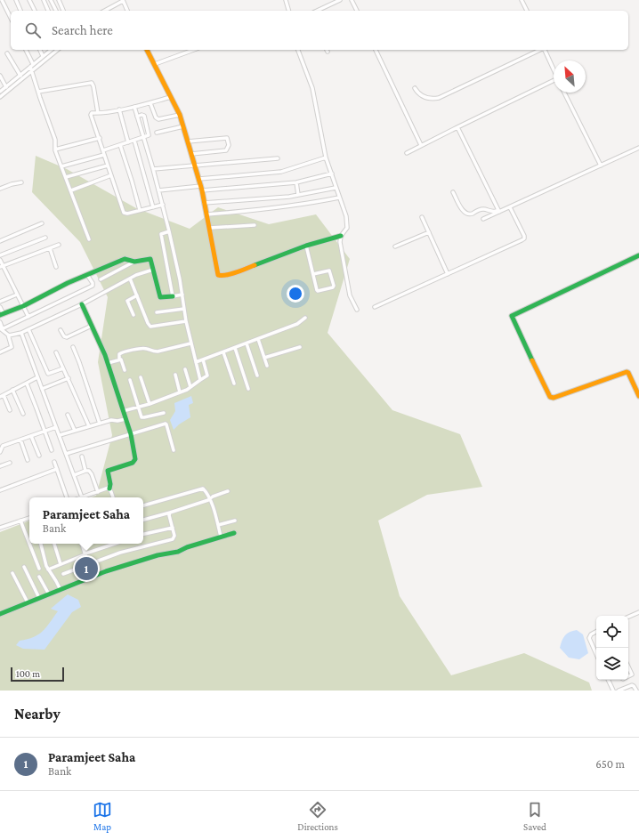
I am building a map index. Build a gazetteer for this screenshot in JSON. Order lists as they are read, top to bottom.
{
  "scale_bar": "100 m",
  "north": "top left",
  "page": {
    "search": "Search here",
    "popup": ["Paramjeet Saha", "Bank"],
    "pins": "1",
    "scale": "100 m",
    "heading": "Nearby",
    "list": [
      {
        "mark": "1",
        "name": "Paramjeet Saha",
        "note": "Bank",
        "value": "650 m"
      }
    ],
    "nav": ["Map", "Directions", "Saved"]
  }
}
